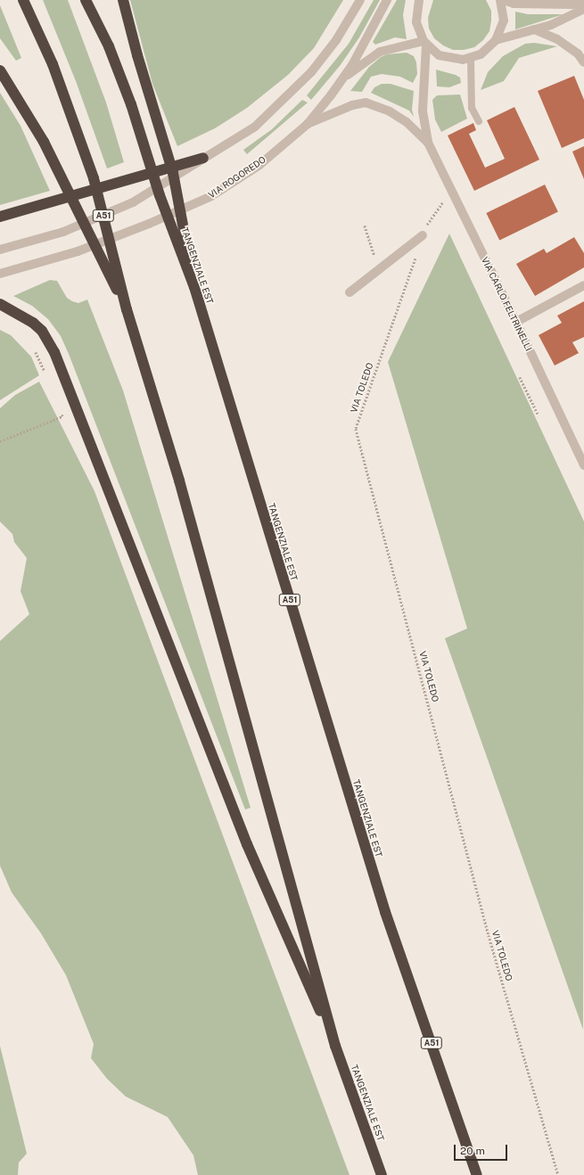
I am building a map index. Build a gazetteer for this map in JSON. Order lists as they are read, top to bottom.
{
  "streets": {
    "highway": ["A51", "TANGENZIALE EST"],
    "street": ["VIA ROGOREDO", "VIA CARLO FELTRINELLI"],
    "path": ["VIA TOLEDO"]
  },
  "crossings": [
    ["VIA ROGOREDO", "VIA CARLO FELTRINELLI"],
    ["VIA CARLO FELTRINELLI", "VIA TOLEDO"]
  ],
  "scale_bar": "20 m"
}
